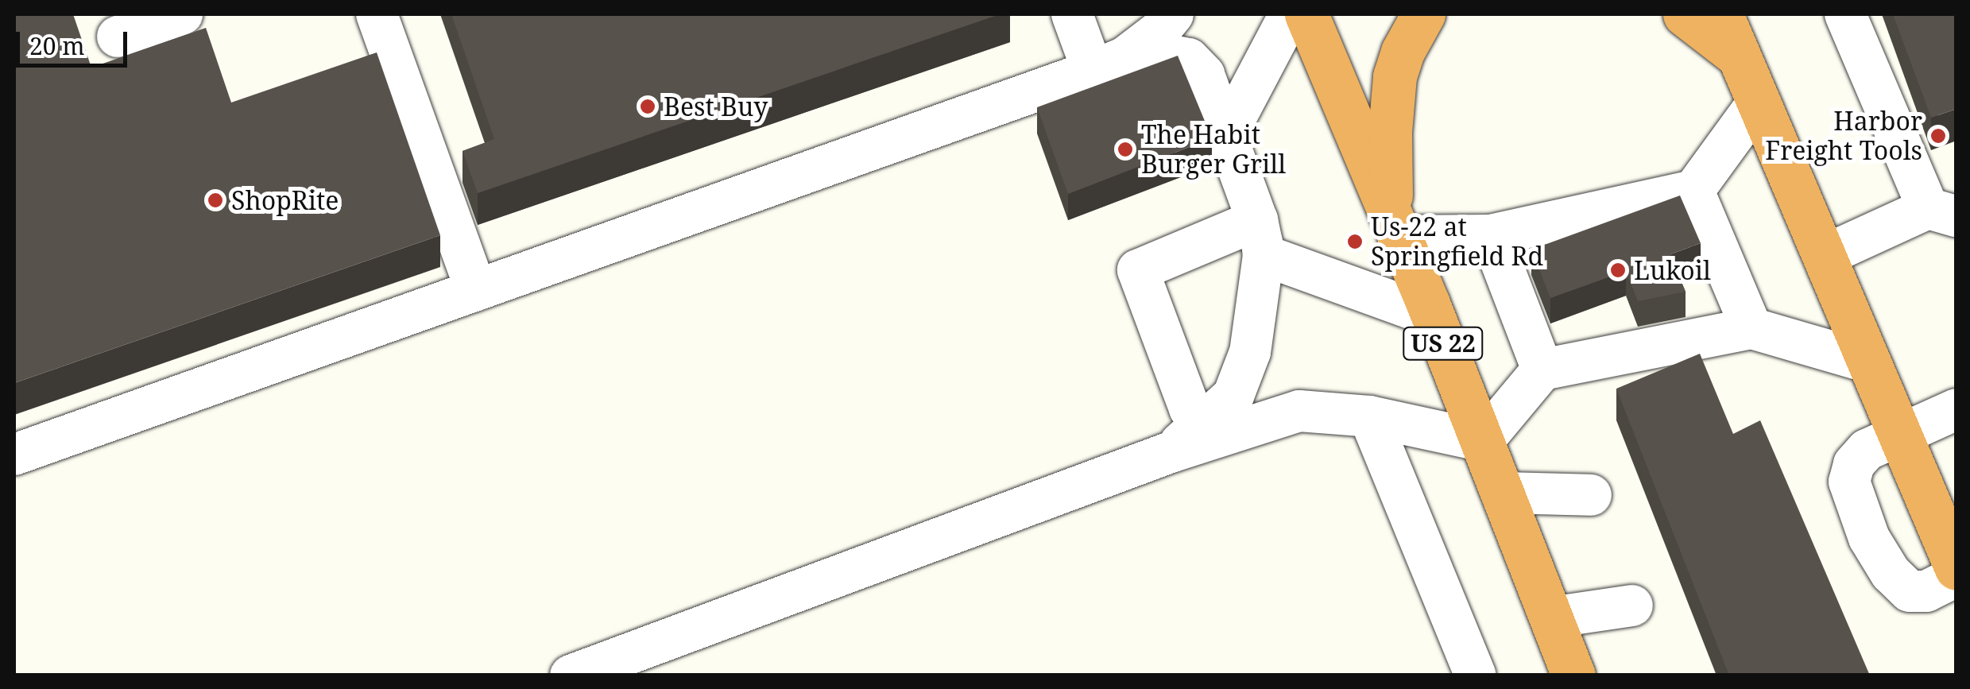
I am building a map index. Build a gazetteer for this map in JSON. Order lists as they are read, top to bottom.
{
  "streets": {
    "highway": ["US 22"]
  },
  "places": [
    "Best Buy",
    "Harbor Freight Tools",
    "The Habit Burger Grill",
    "ShopRite",
    "Us-22 at Springfield Rd",
    "Lukoil"
  ],
  "scale_bar": "20 m"
}
